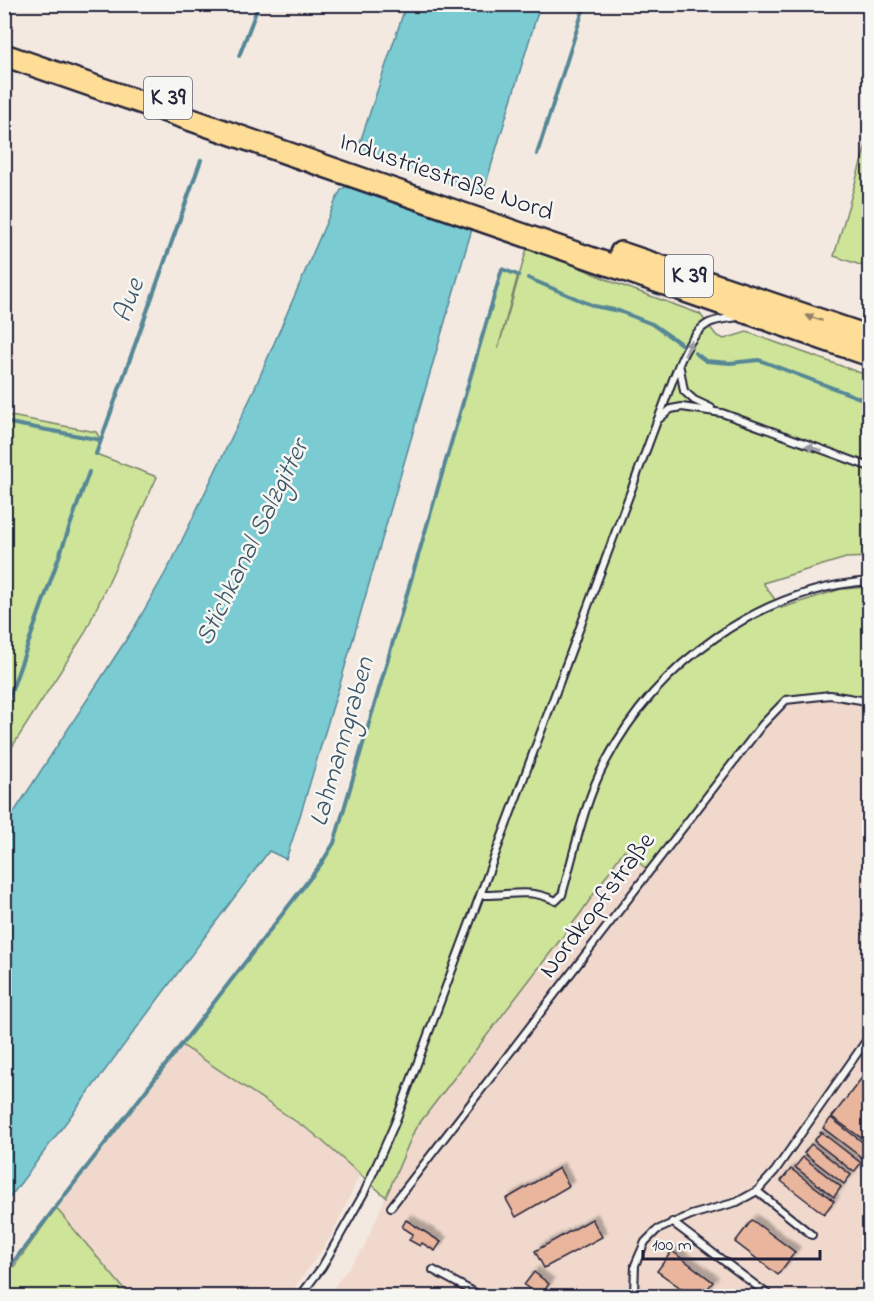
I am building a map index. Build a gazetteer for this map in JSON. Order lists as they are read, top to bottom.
{
  "streets": {
    "highway": ["K 39", "Industriestraße Nord"],
    "lane": ["Nordkopfstraße"]
  },
  "water": ["Aue", "Stichkanal Salzgitter", "Lahmanngraben"],
  "scale_bar": "100 m"
}
